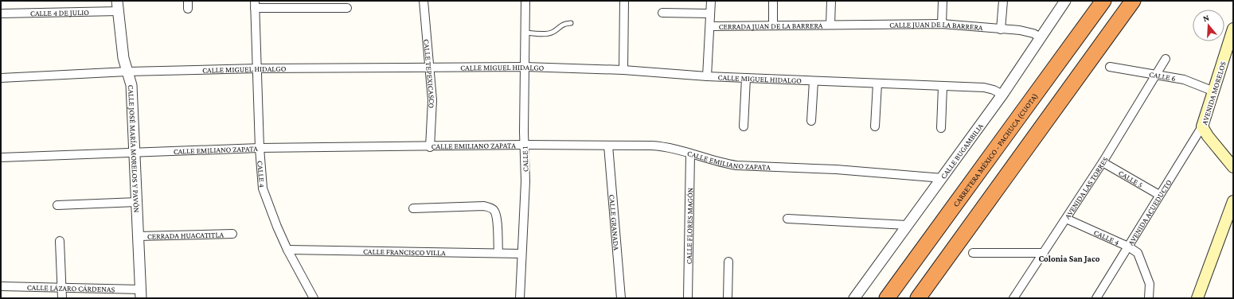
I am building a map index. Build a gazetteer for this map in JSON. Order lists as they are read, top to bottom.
{
  "streets": {
    "highway": ["CARRETERA MÉXICO - PACHUCA (CUOTA)"],
    "main road": ["AVENIDA MORELOS"],
    "street": [
      "CALLE 4 DE JULIO",
      "CERRADA JUAN DE LA BARRERA",
      "CALLE JUAN DE LA BARRERA",
      "CALLE MIGUEL HIDALGO",
      "CALLE TEPEXICASCO",
      "CALLE 6",
      "CALLE EMILIANO ZAPATA",
      "CALLE JOSÉ MARÍA MORELOS Y PAVÓN",
      "CALLE BUGAMBILIA",
      "CALLE 1",
      "CALLE 4",
      "CALLE 5",
      "AVENIDA LAS TORRES",
      "AVENIDA ACUEDUCTO",
      "CALLE GRANADA",
      "CALLE FLORES MAGÓN",
      "CERRADA HUACATITLA",
      "CALLE FRANCISCO VILLA",
      "CALLE LÁZARO CÁRDENAS"
    ]
  },
  "crossings": [
    ["CALLE 4 DE JULIO", "CALLE JOSÉ MARÍA MORELOS Y PAVÓN"],
    ["CERRADA JUAN DE LA BARRERA", "CALLE JUAN DE LA BARRERA"],
    ["CALLE JUAN DE LA BARRERA", "CALLE BUGAMBILIA"],
    ["CALLE MIGUEL HIDALGO", "CALLE TEPEXICASCO"],
    ["CALLE MIGUEL HIDALGO", "CALLE JOSÉ MARÍA MORELOS Y PAVÓN"],
    ["CALLE MIGUEL HIDALGO", "CALLE BUGAMBILIA"],
    ["CALLE MIGUEL HIDALGO", "CALLE 1"],
    ["CALLE MIGUEL HIDALGO", "CALLE 4"],
    ["CALLE TEPEXICASCO", "CALLE EMILIANO ZAPATA"],
    ["CALLE 6", "AVENIDA MORELOS"],
    ["CALLE 6", "AVENIDA LAS TORRES"],
    ["AVENIDA MORELOS", "AVENIDA ACUEDUCTO"],
    ["CALLE EMILIANO ZAPATA", "CALLE JOSÉ MARÍA MORELOS Y PAVÓN"],
    ["CALLE EMILIANO ZAPATA", "CALLE BUGAMBILIA"],
    ["CALLE EMILIANO ZAPATA", "CALLE 1"],
    ["CALLE EMILIANO ZAPATA", "CALLE 4"],
    ["CALLE EMILIANO ZAPATA", "CALLE GRANADA"],
    ["CALLE EMILIANO ZAPATA", "CALLE FLORES MAGÓN"],
    ["CALLE JOSÉ MARÍA MORELOS Y PAVÓN", "CERRADA HUACATITLA"],
    ["CALLE JOSÉ MARÍA MORELOS Y PAVÓN", "CALLE LÁZARO CÁRDENAS"],
    ["CALLE 1", "CALLE FRANCISCO VILLA"],
    ["CALLE 4", "AVENIDA LAS TORRES"],
    ["CALLE 4", "AVENIDA ACUEDUCTO"],
    ["CALLE 4", "CALLE FRANCISCO VILLA"],
    ["CALLE 5", "AVENIDA LAS TORRES"],
    ["CALLE 5", "AVENIDA ACUEDUCTO"]
  ],
  "districts": ["Colonia San Jaco"],
  "north": "top"
}
